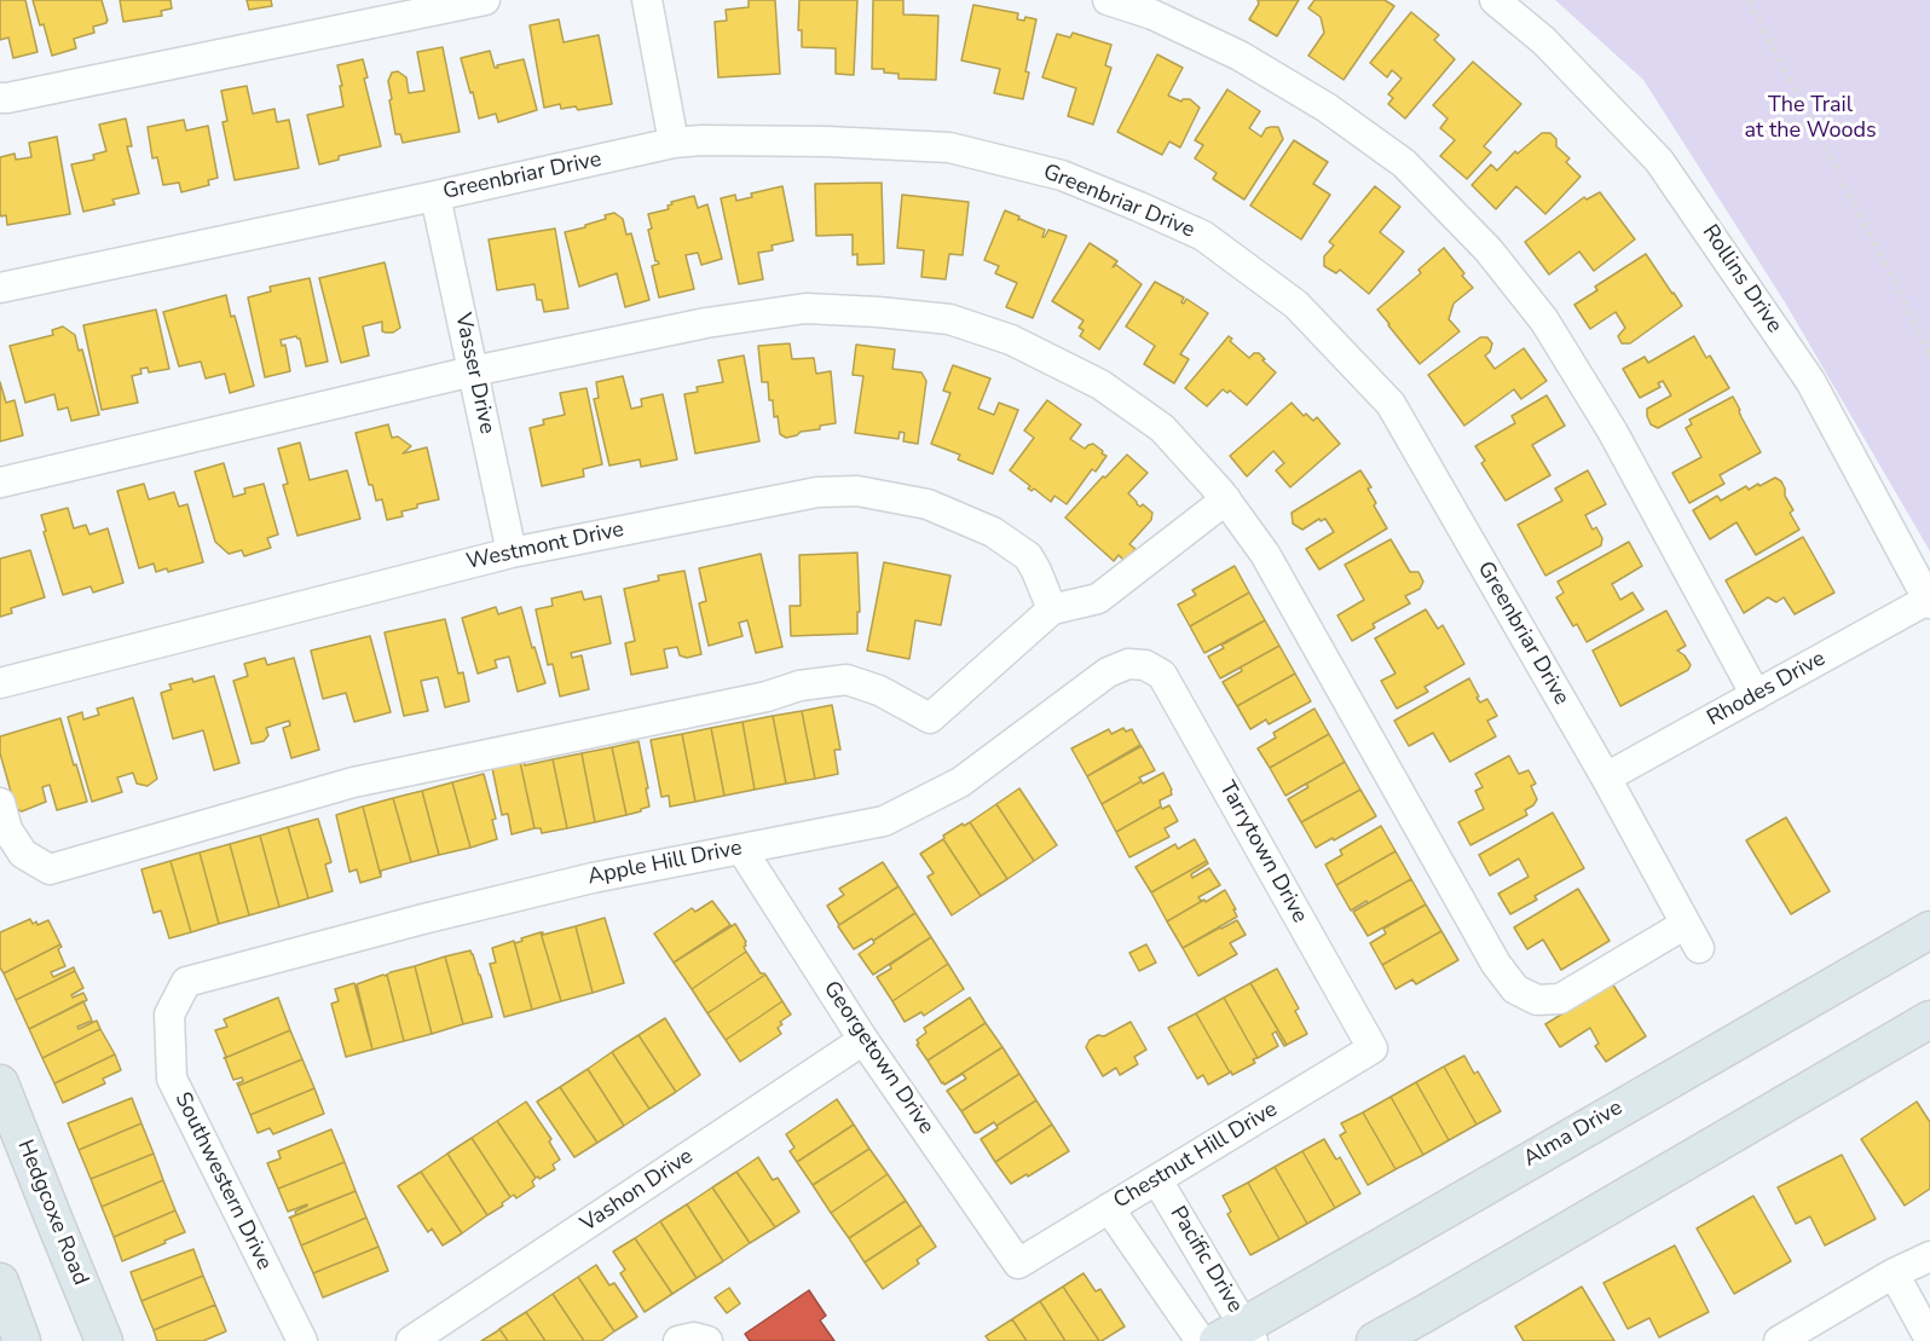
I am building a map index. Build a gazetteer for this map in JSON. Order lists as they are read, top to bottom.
{
  "streets": {
    "main road": ["Alma Drive", "Hedgcoxe Road"],
    "street": [
      "Greenbriar Drive",
      "Rollins Drive",
      "Vasser Drive",
      "Westmont Drive",
      "Rhodes Drive",
      "Tarrytown Drive",
      "Apple Hill Drive",
      "Georgetown Drive",
      "Chestnut Hill Drive",
      "Southwestern Drive",
      "Vashon Drive",
      "Pacific Drive"
    ]
  },
  "crossings": [
    ["Greenbriar Drive", "Vasser Drive"],
    ["Greenbriar Drive", "Rhodes Drive"],
    ["Rollins Drive", "Rhodes Drive"],
    ["Vasser Drive", "Westmont Drive"],
    ["Tarrytown Drive", "Apple Hill Drive"],
    ["Tarrytown Drive", "Chestnut Hill Drive"],
    ["Apple Hill Drive", "Georgetown Drive"],
    ["Apple Hill Drive", "Southwestern Drive"],
    ["Georgetown Drive", "Chestnut Hill Drive"],
    ["Georgetown Drive", "Vashon Drive"],
    ["Alma Drive", "Pacific Drive"],
    ["Chestnut Hill Drive", "Pacific Drive"]
  ],
  "parks": ["The Trail at the Woods"]
}
